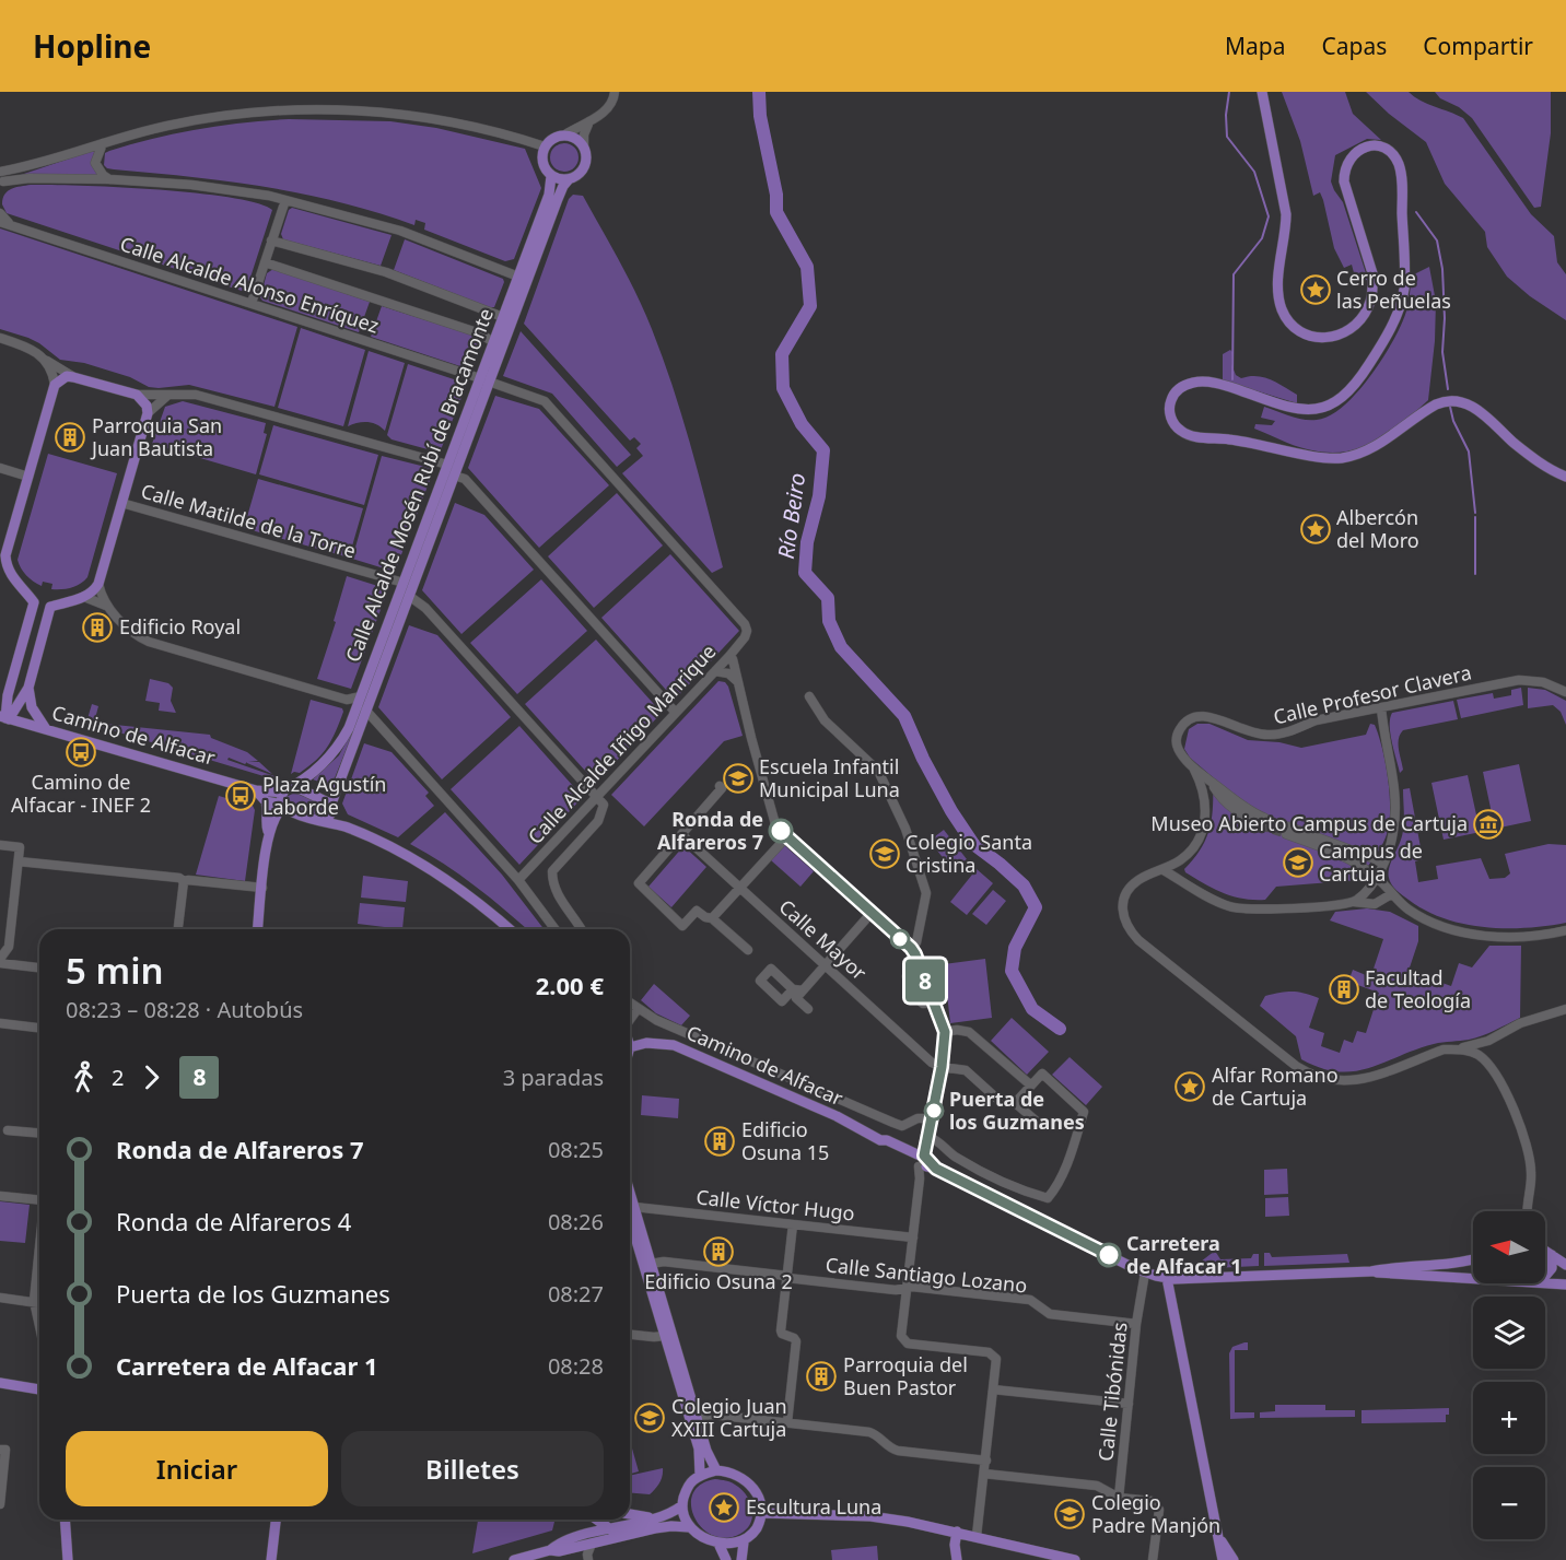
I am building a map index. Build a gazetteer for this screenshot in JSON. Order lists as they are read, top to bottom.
{
  "streets": {
    "main road": ["Calle Alcalde Mosén Rubí de Bracamonte", "Camino de Alfacar"],
    "street": [
      "Calle Alcalde Alonso Enríquez",
      "Calle Matilde de la Torre",
      "Calle Profesor Clavera",
      "Calle Alcalde Iñigo Manrique",
      "Calle Mayor",
      "Calle Víctor Hugo",
      "Calle Santiago Lozano",
      "Calle Tibónidas"
    ]
  },
  "crossings": [
    ["Calle Alcalde Alonso Enríquez", "Calle Alcalde Mosén Rubí de Bracamonte"],
    ["Calle Alcalde Alonso Enríquez", "Calle Alcalde Iñigo Manrique"],
    ["Calle Alcalde Mosén Rubí de Bracamonte", "Calle Matilde de la Torre"],
    ["Calle Alcalde Mosén Rubí de Bracamonte", "Camino de Alfacar"],
    ["Camino de Alfacar", "Calle Tibónidas"],
    ["Calle Santiago Lozano", "Calle Tibónidas"]
  ],
  "water": ["Río Beiro"],
  "places": {
    "place": [
      "Cerro de las Peñuelas",
      "Albercón del Moro",
      "Alfar Romano de Cartuja",
      "Escultura Luna"
    ],
    "building": [
      "Parroquia San Juan Bautista",
      "Edificio Royal",
      "Facultad de Teología",
      "Edificio Osuna 15",
      "Edificio Osuna 2",
      "Parroquia del Buen Pastor"
    ],
    "bus stop": ["Camino de Alfacar - INEF 2", "Plaza Agustín Laborde"],
    "school or university": [
      "Escuela Infantil Municipal Luna",
      "Colegio Santa Cristina",
      "Campus de Cartuja",
      "Colegio Juan XXIII Cartuja",
      "Colegio Padre Manjón"
    ],
    "museum": ["Museo Abierto Campus de Cartuja"],
    "other": ["Ronda de Alfareros 7", "Puerta de los Guzmanes", "Carretera de Alfacar 1"]
  },
  "lines": ["bus line 8"],
  "north": "left",
  "page": {
    "header": "Hopline",
    "nav": ["Mapa", "Capas", "Compartir"],
    "on_map": "8",
    "heading": ["5 min", "08:23 – 08:28 · Autobús", "2.00 €"],
    "legs": ["2", "8", "3 paradas"],
    "list": [
      {
        "name": "Ronda de Alfareros 7",
        "value": "08:25"
      },
      {
        "name": "Ronda de Alfareros 4",
        "value": "08:26"
      },
      {
        "name": "Puerta de los Guzmanes",
        "value": "08:27"
      },
      {
        "name": "Carretera de Alfacar 1",
        "value": "08:28"
      }
    ],
    "map_buttons": ["+", "−"],
    "buttons": ["Iniciar", "Billetes"]
  }
}
